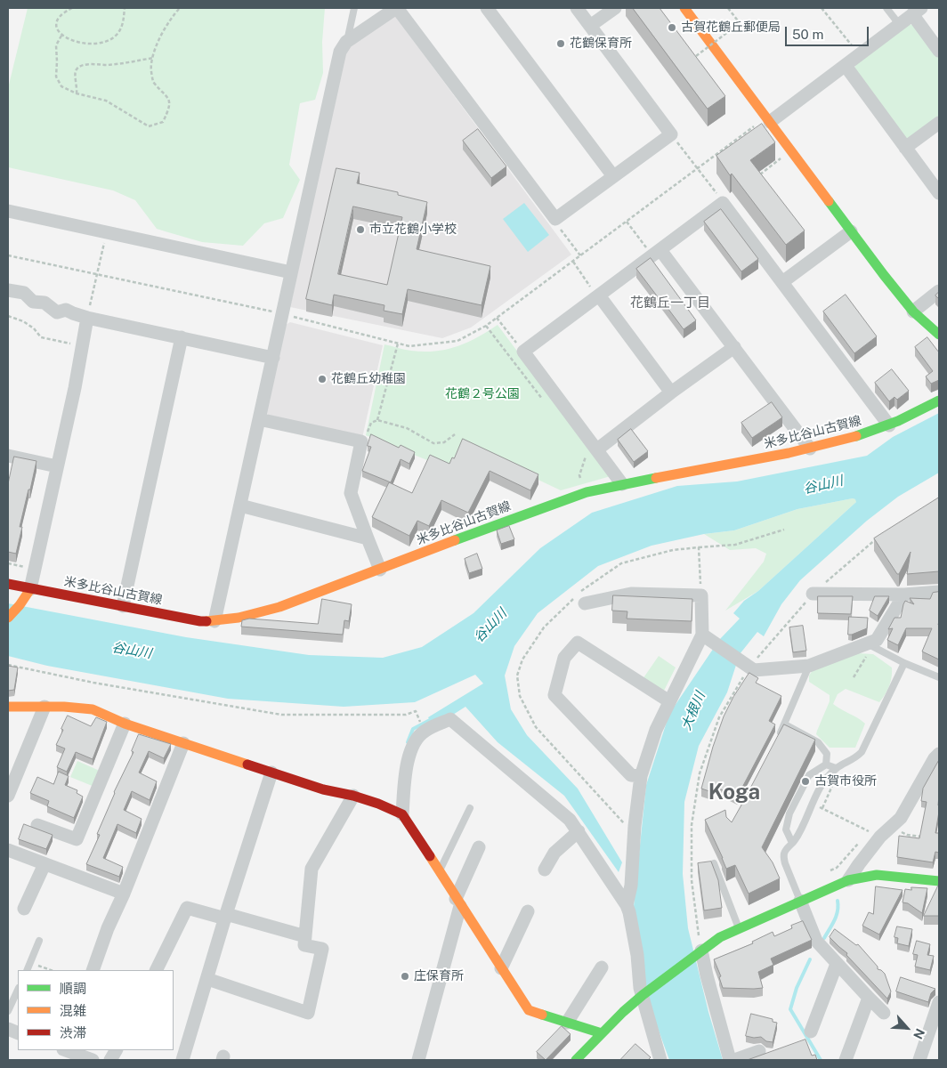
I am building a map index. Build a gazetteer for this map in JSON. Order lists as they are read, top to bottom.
{
  "streets": {
    "street": ["米多比谷山古賀線"]
  },
  "districts": ["花鶴丘一丁目", "Koga"],
  "water": ["谷山川", "大根川"],
  "parks": ["花鶴２号公園"],
  "places": [
    "古賀花鶴丘郵便局",
    "花鶴保育所",
    "市立花鶴小学校",
    "花鶴丘幼稚園",
    "古賀市役所",
    "庄保育所"
  ],
  "legend": ["順調", "混雑", "渋滞"],
  "scale_bar": "50 m",
  "north": "bottom right"
}
